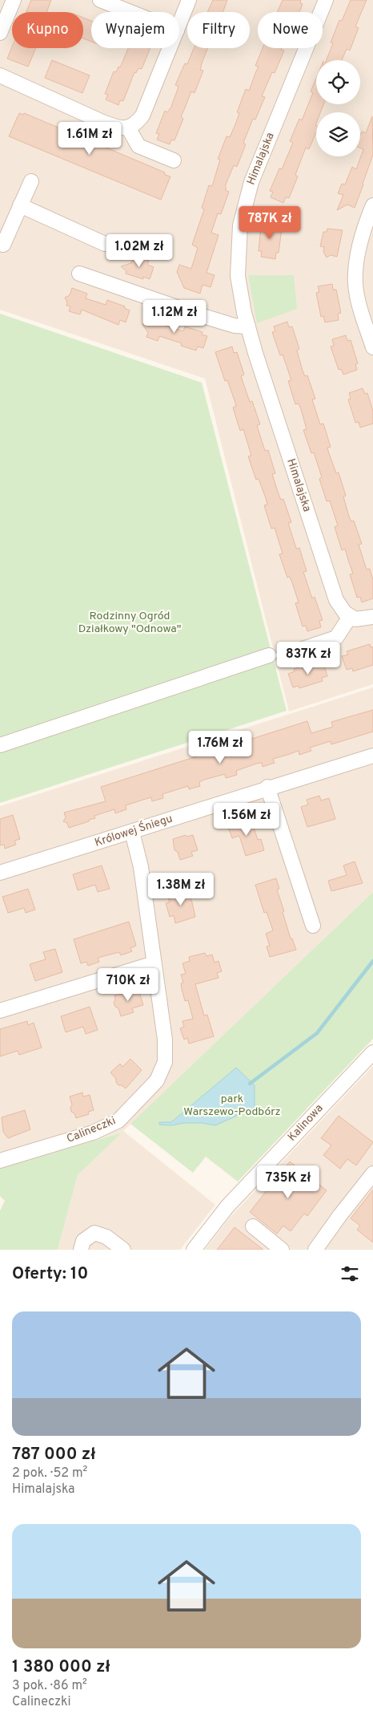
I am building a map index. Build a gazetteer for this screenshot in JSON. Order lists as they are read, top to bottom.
{
  "streets": {
    "street": [
      "Himalajska",
      "Królowej Śniegu",
      "Kalinowa",
      "Calineczki"
    ]
  },
  "crossings": [
    ["Królowej Śniegu", "Calineczki"]
  ],
  "parks": ["Rodzinny Ogród Działkowy \"Odnowa\"", "park Warszewo-Podbórz"],
  "page": {
    "chip": [
      "Kupno",
      "Wynajem",
      "Filtry",
      "Nowe"
    ],
    "price": [
      "1.61M zł",
      "787K zł",
      "1.02M zł",
      "1.12M zł",
      "837K zł",
      "1.76M zł",
      "1.56M zł",
      "1.38M zł",
      "710K zł",
      "735K zł"
    ],
    "heading": "Oferty: 10",
    "list": [
      {
        "name": "787 000 zł",
        "note": "2 pok. · 52 m² · Himalajska"
      },
      {
        "name": "1 380 000 zł",
        "note": "3 pok. · 86 m² · Calineczki"
      }
    ]
  }
}
